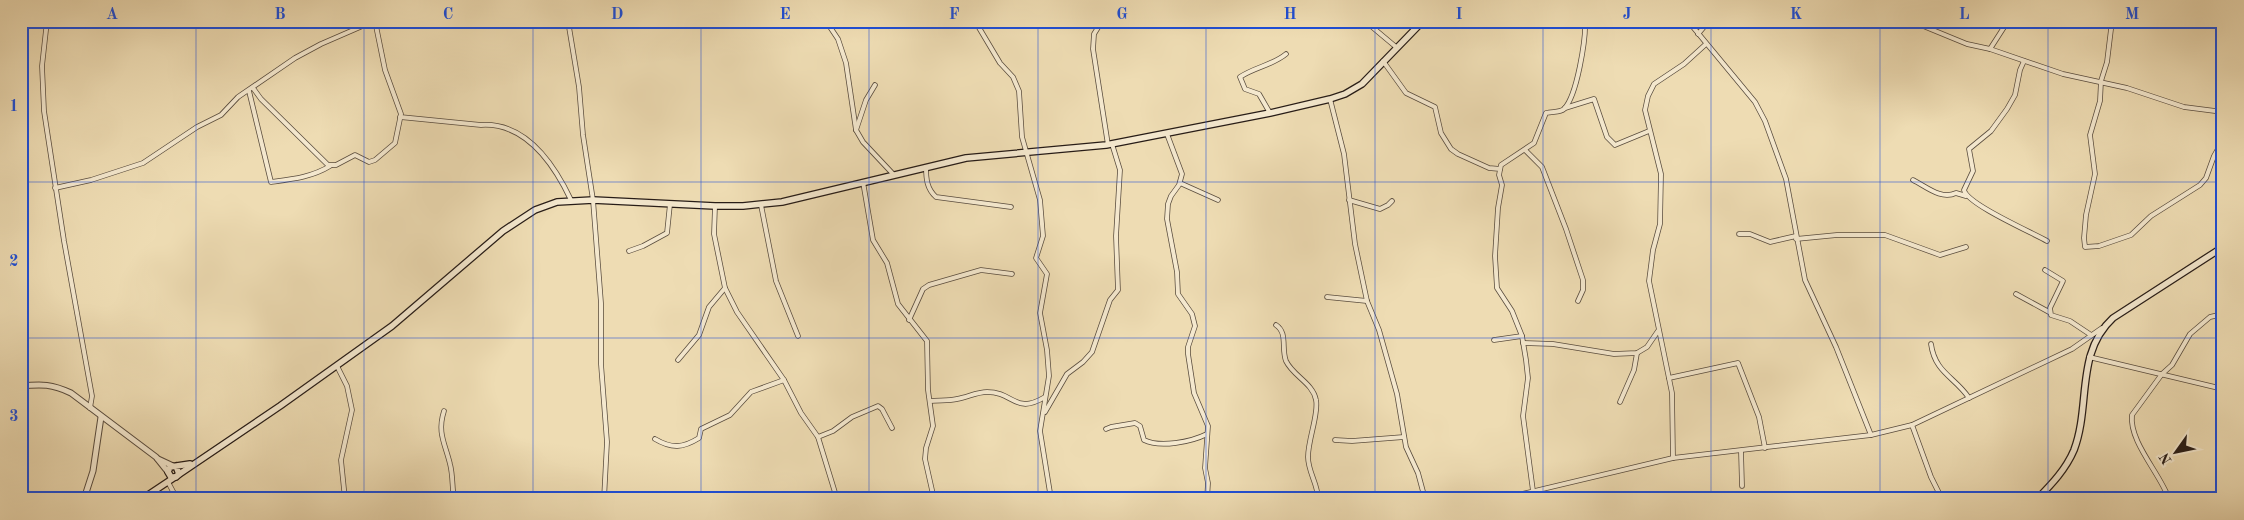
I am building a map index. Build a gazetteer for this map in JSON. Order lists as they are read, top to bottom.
{
  "north": "bottom left",
  "grid": {
    "columns": [
      "A",
      "B",
      "C",
      "D",
      "E",
      "F",
      "G",
      "H",
      "I",
      "J",
      "K",
      "L",
      "M"
    ],
    "rows": ["1", "2", "3"]
  }
}
